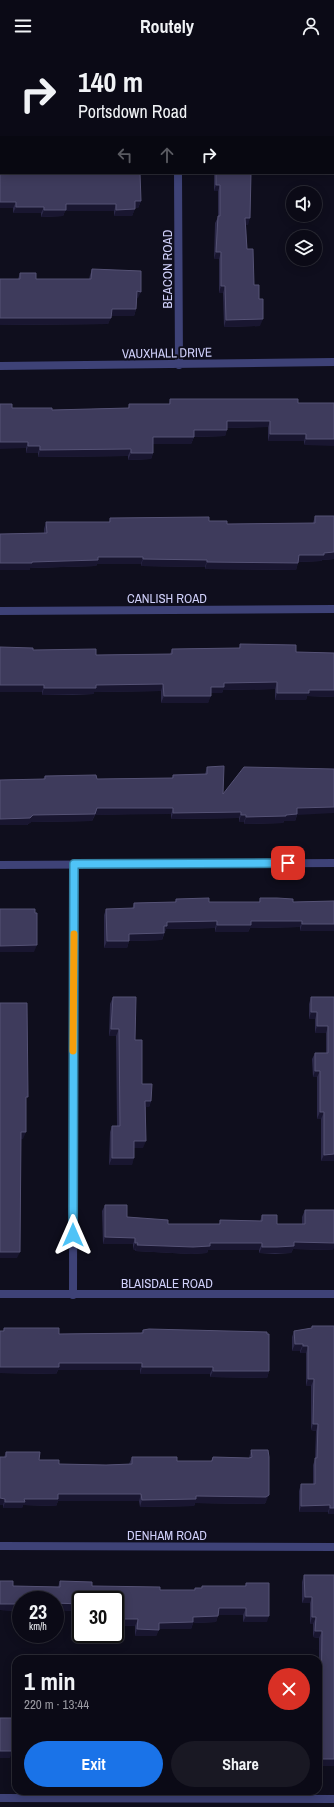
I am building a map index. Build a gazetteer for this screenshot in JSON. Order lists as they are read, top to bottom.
{
  "streets": {
    "street": [
      "BEACON ROAD",
      "VAUXHALL DRIVE",
      "CANLISH ROAD",
      "BLAISDALE ROAD",
      "DENHAM ROAD"
    ]
  },
  "crossings": [
    ["BEACON ROAD", "VAUXHALL DRIVE"]
  ],
  "page": {
    "header": "Routely",
    "turn": ["140 m", "Portsdown Road"],
    "speed": "23 km/h",
    "limit": "30",
    "heading": ["1 min", "220 m · 13:44"],
    "buttons": ["Exit", "Share"]
  }
}
